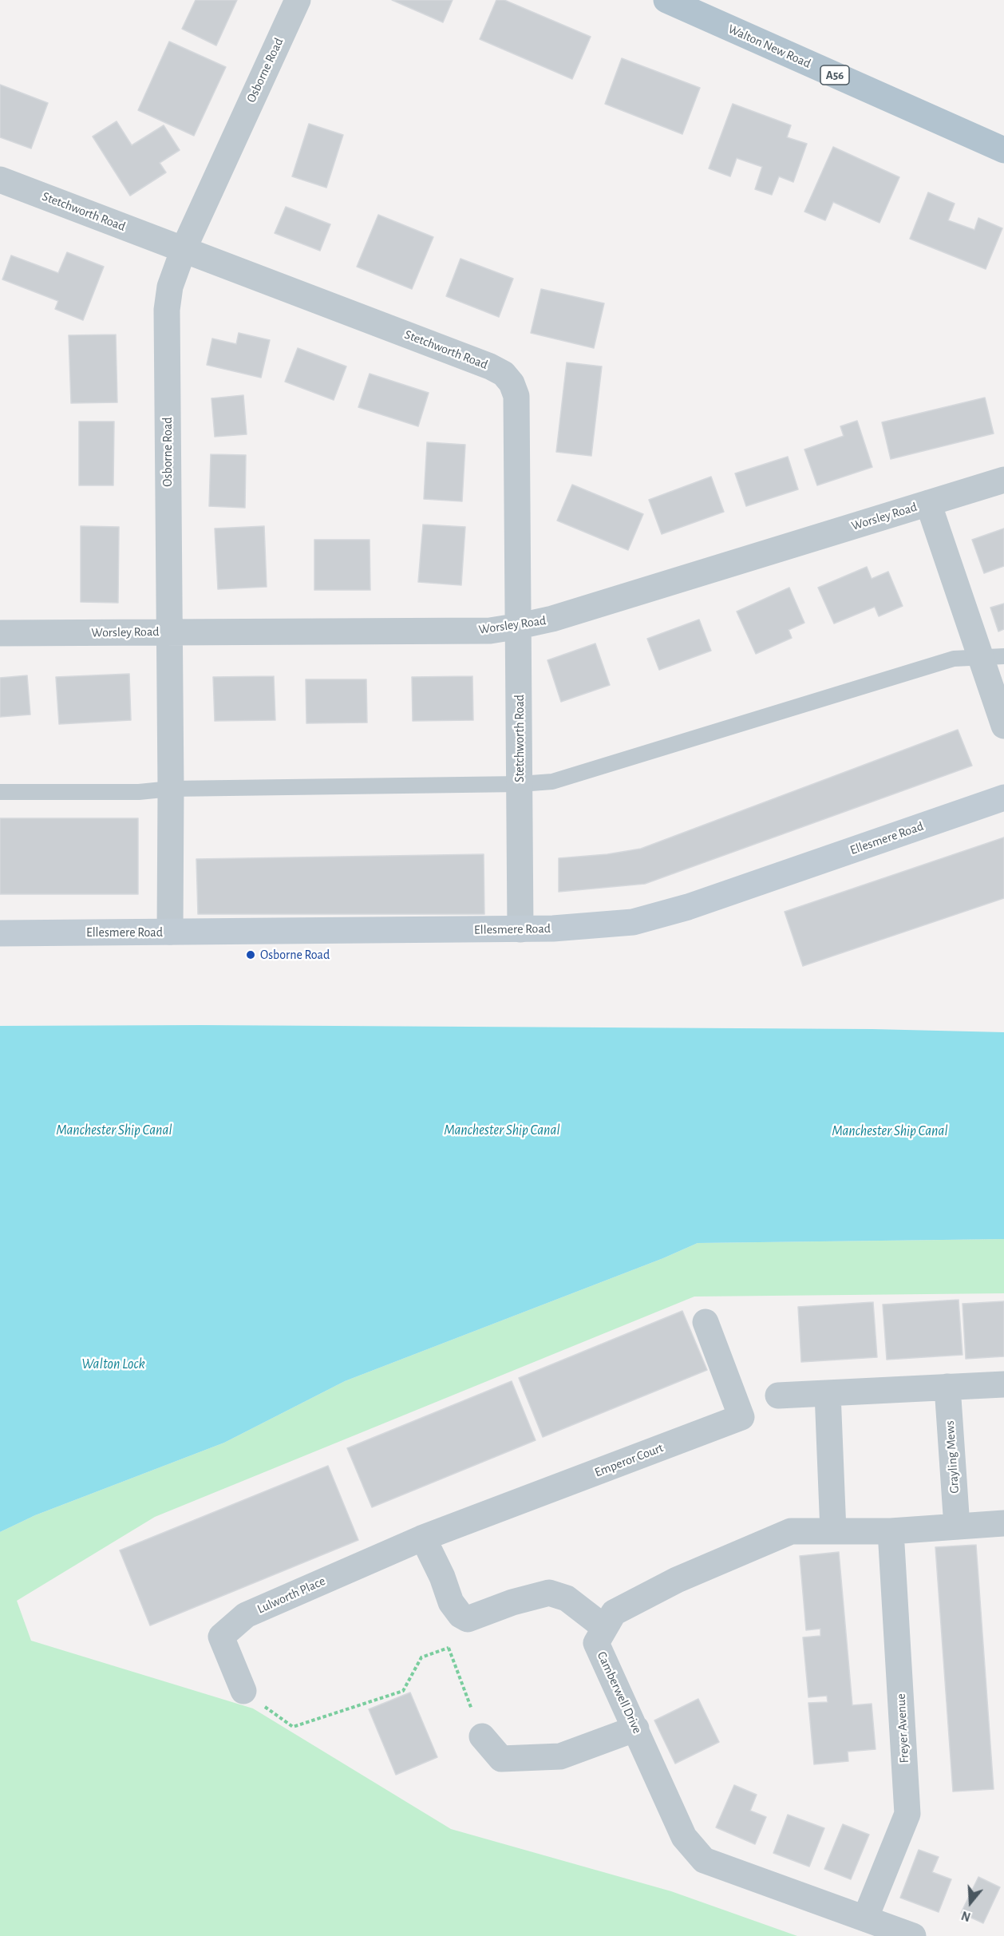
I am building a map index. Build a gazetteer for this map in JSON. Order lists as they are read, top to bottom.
{
  "streets": {
    "main road": ["Walton New Road", "A56", "Ellesmere Road"],
    "street": [
      "Osborne Road",
      "Stetchworth Road",
      "Worsley Road",
      "Grayling Mews",
      "Emperor Court",
      "Lulworth Place",
      "Camberwell Drive",
      "Freyer Avenue"
    ]
  },
  "crossings": [
    ["Osborne Road", "Stetchworth Road"],
    ["Osborne Road", "Worsley Road"],
    ["Osborne Road", "Ellesmere Road"],
    ["Stetchworth Road", "Worsley Road"],
    ["Stetchworth Road", "Ellesmere Road"],
    ["Grayling Mews", "Camberwell Drive"],
    ["Emperor Court", "Lulworth Place"],
    ["Camberwell Drive", "Freyer Avenue"]
  ],
  "water": ["Manchester Ship Canal", "Walton Lock"],
  "places": ["Osborne Road"],
  "north": "bottom"
}
